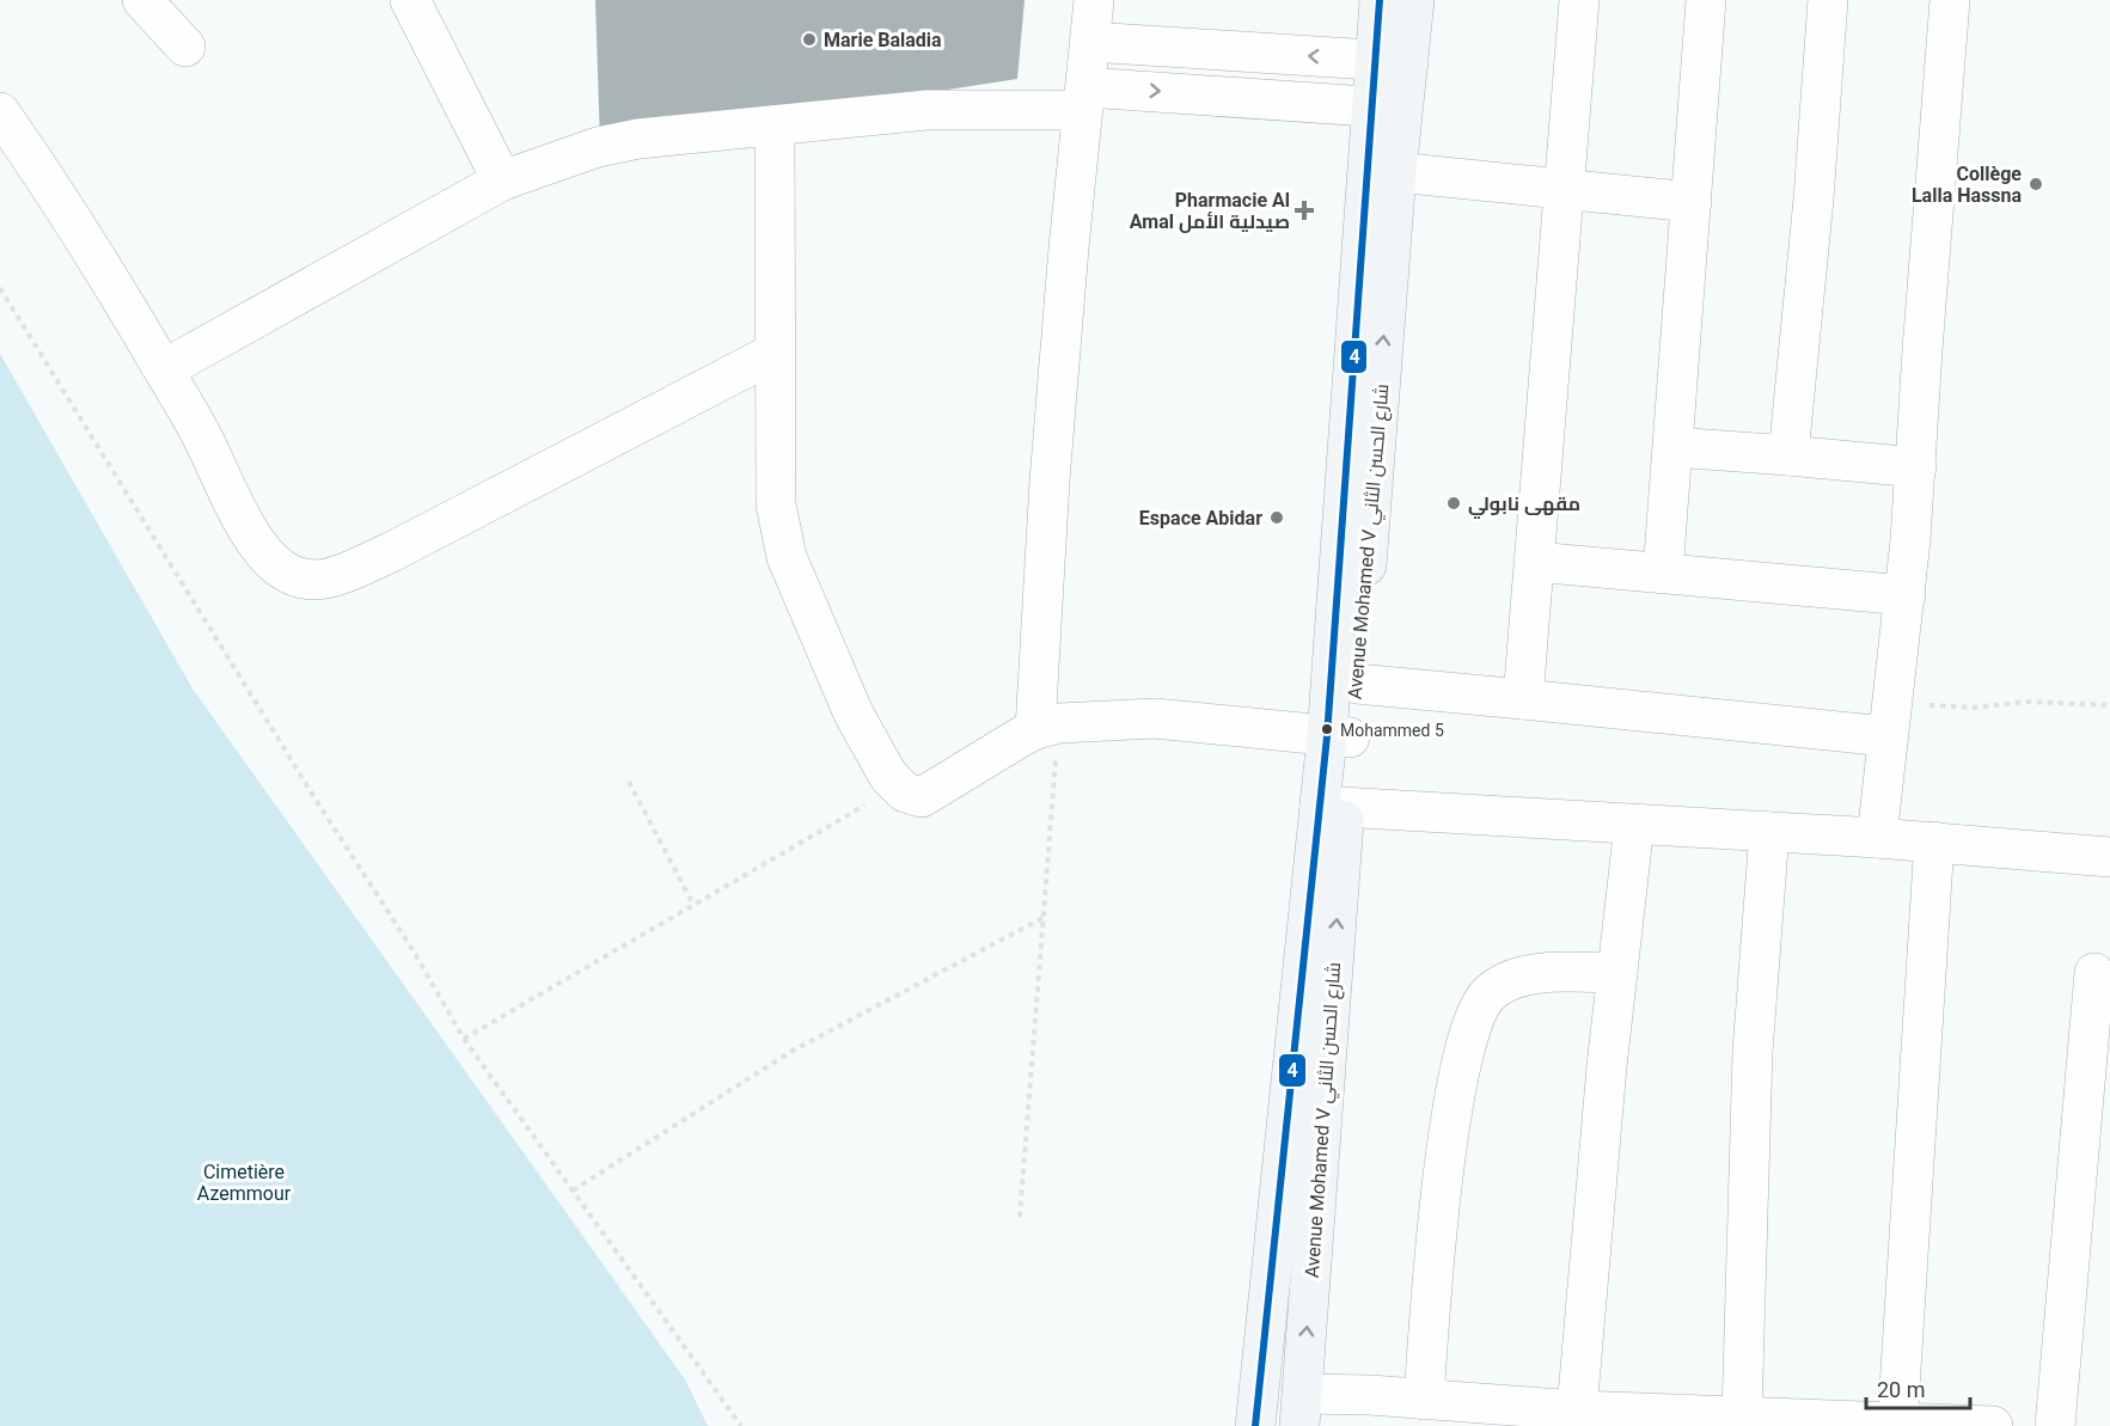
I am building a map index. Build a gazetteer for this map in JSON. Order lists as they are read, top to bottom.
{
  "streets": {
    "main road": ["Avenue Mohamed V شارع الحسن الثاني"]
  },
  "parks": ["Cimetière Azemmour"],
  "places": {
    "other": [
      "Marie Baladia",
      "Collège Lalla Hassna",
      "مقهى نابولي",
      "Espace Abidar",
      "Mohammed 5"
    ],
    "health": ["Pharmacie Al Amal صيدلية الأمل"]
  },
  "lines": ["transit line 4"],
  "scale_bar": "20 m"
}
